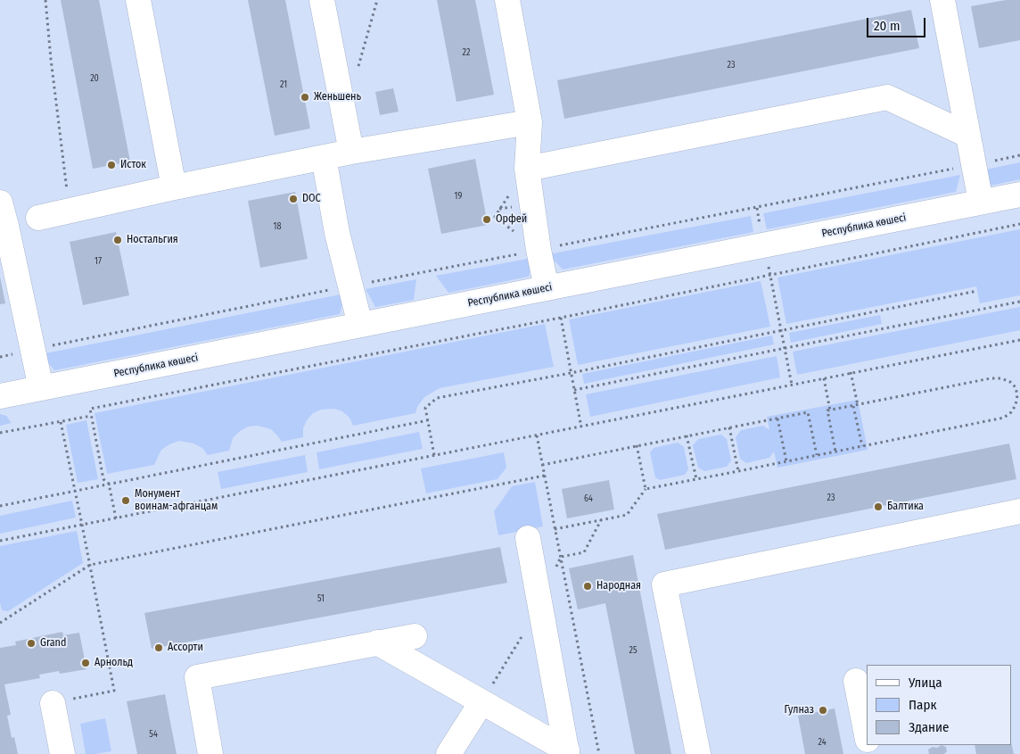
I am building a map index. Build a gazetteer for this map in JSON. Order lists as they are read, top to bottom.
{
  "streets": {
    "street": ["Республика көшесі"]
  },
  "places": [
    "Женьшень",
    "Исток",
    "DOC",
    "Орфей",
    "Ностальгия",
    "Монумент воинам-афганцам",
    "Балтика",
    "Народная",
    "Grand",
    "Ассорти",
    "Арнольд",
    "Гулназ"
  ],
  "house_numbers": [
    "22",
    "23",
    "20",
    "21",
    "19",
    "18",
    "17",
    "23",
    "64",
    "51",
    "25",
    "54",
    "24"
  ],
  "legend": ["Улица", "Парк", "Здание"],
  "scale_bar": "20 m"
}
